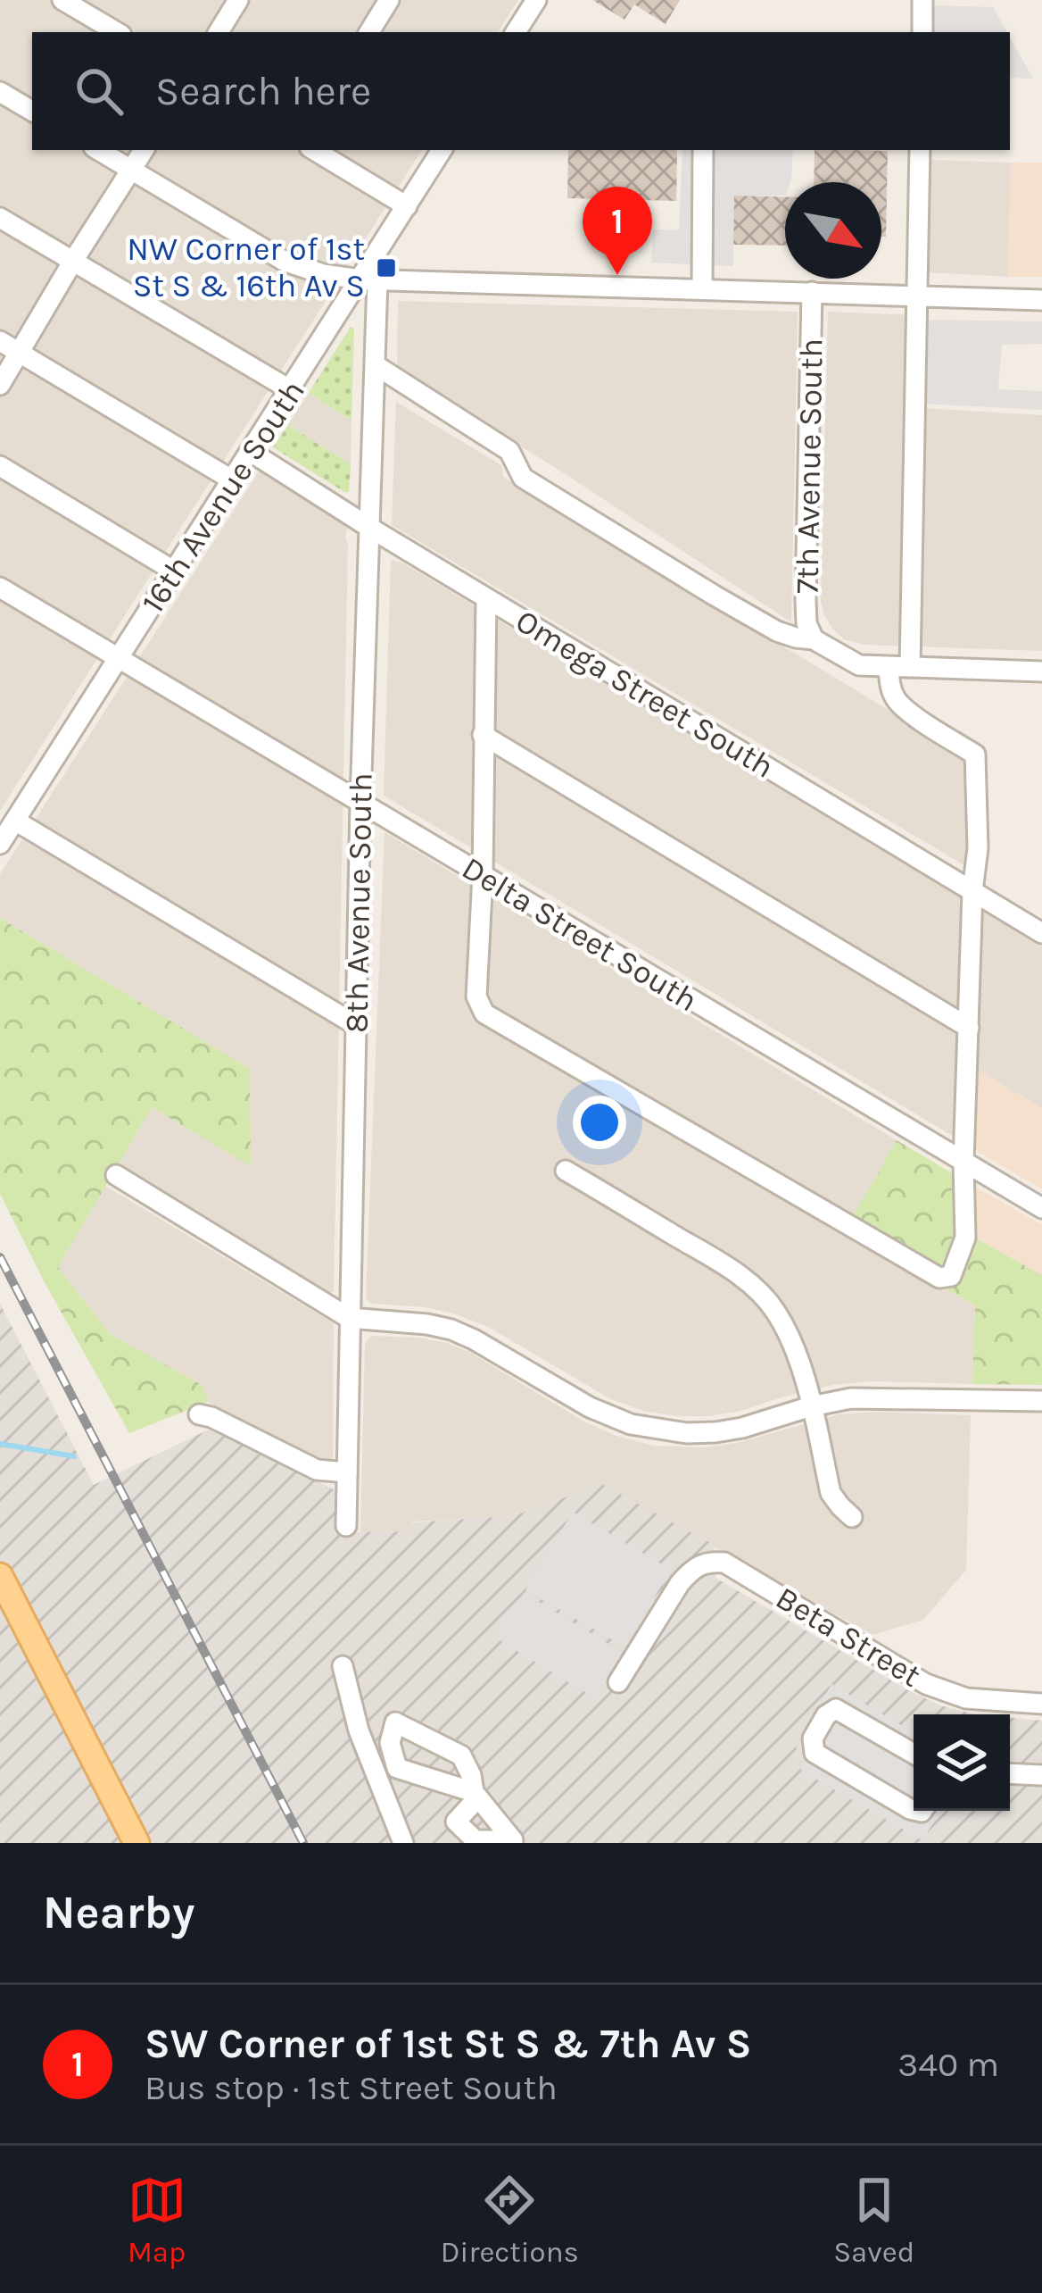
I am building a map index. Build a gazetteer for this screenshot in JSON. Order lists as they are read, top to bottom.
{
  "streets": {
    "street": [
      "7th Avenue South",
      "16th Avenue South",
      "Omega Street South",
      "8th Avenue South",
      "Delta Street South",
      "Beta Street"
    ]
  },
  "crossings": [
    ["16th Avenue South", "Omega Street South"],
    ["16th Avenue South", "8th Avenue South"],
    ["16th Avenue South", "Delta Street South"],
    ["Omega Street South", "8th Avenue South"],
    ["8th Avenue South", "Delta Street South"]
  ],
  "places": {
    "transit": ["NW Corner of 1st St S & 16th Av S"]
  },
  "north": "bottom right",
  "page": {
    "search": "Search here",
    "pins": "1",
    "heading": "Nearby",
    "list": [
      {
        "mark": "1",
        "name": "SW Corner of 1st St S & 7th Av S",
        "note": "Bus stop · 1st Street South",
        "value": "340 m"
      }
    ],
    "nav": ["Map", "Directions", "Saved"]
  }
}
